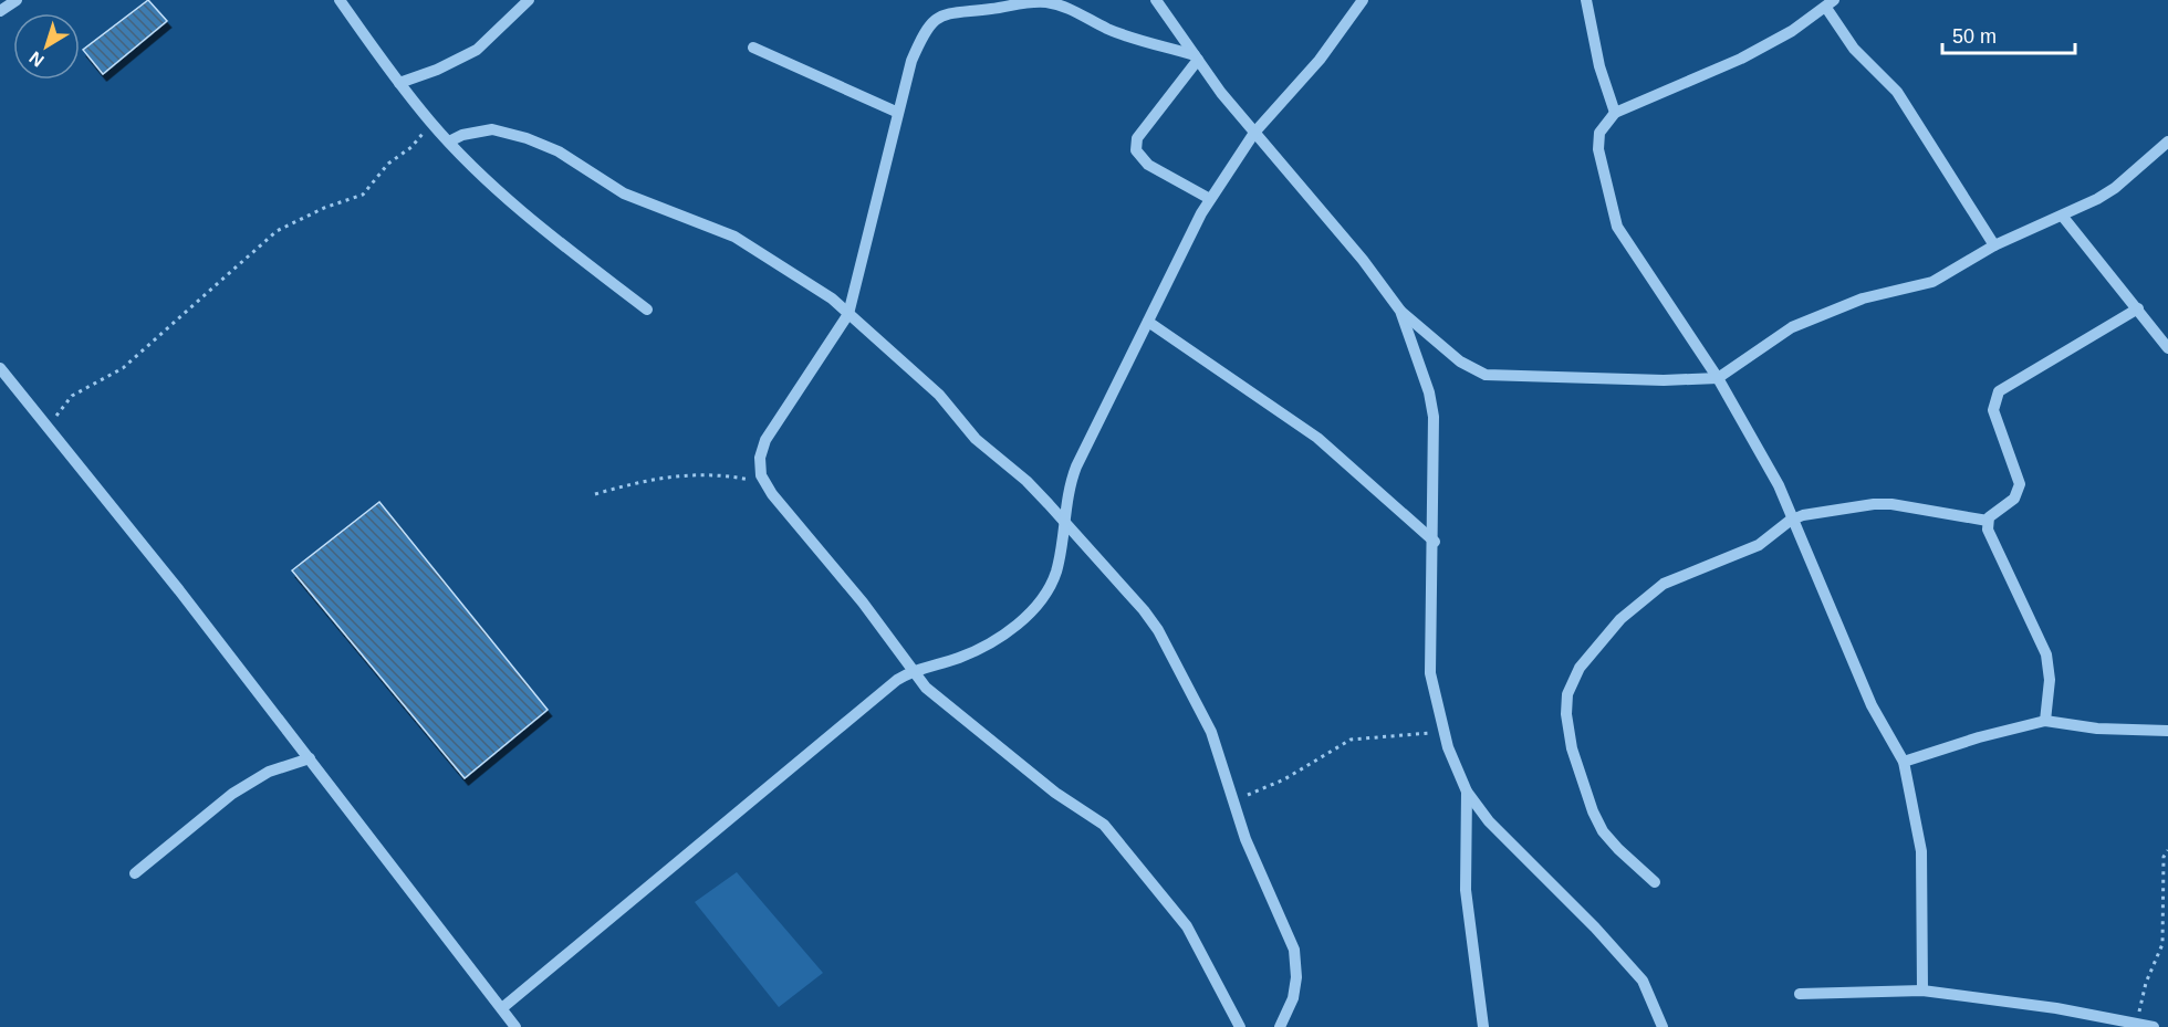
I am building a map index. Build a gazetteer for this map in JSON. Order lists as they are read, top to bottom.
{
  "scale_bar": "50 m",
  "north": "bottom left"
}
